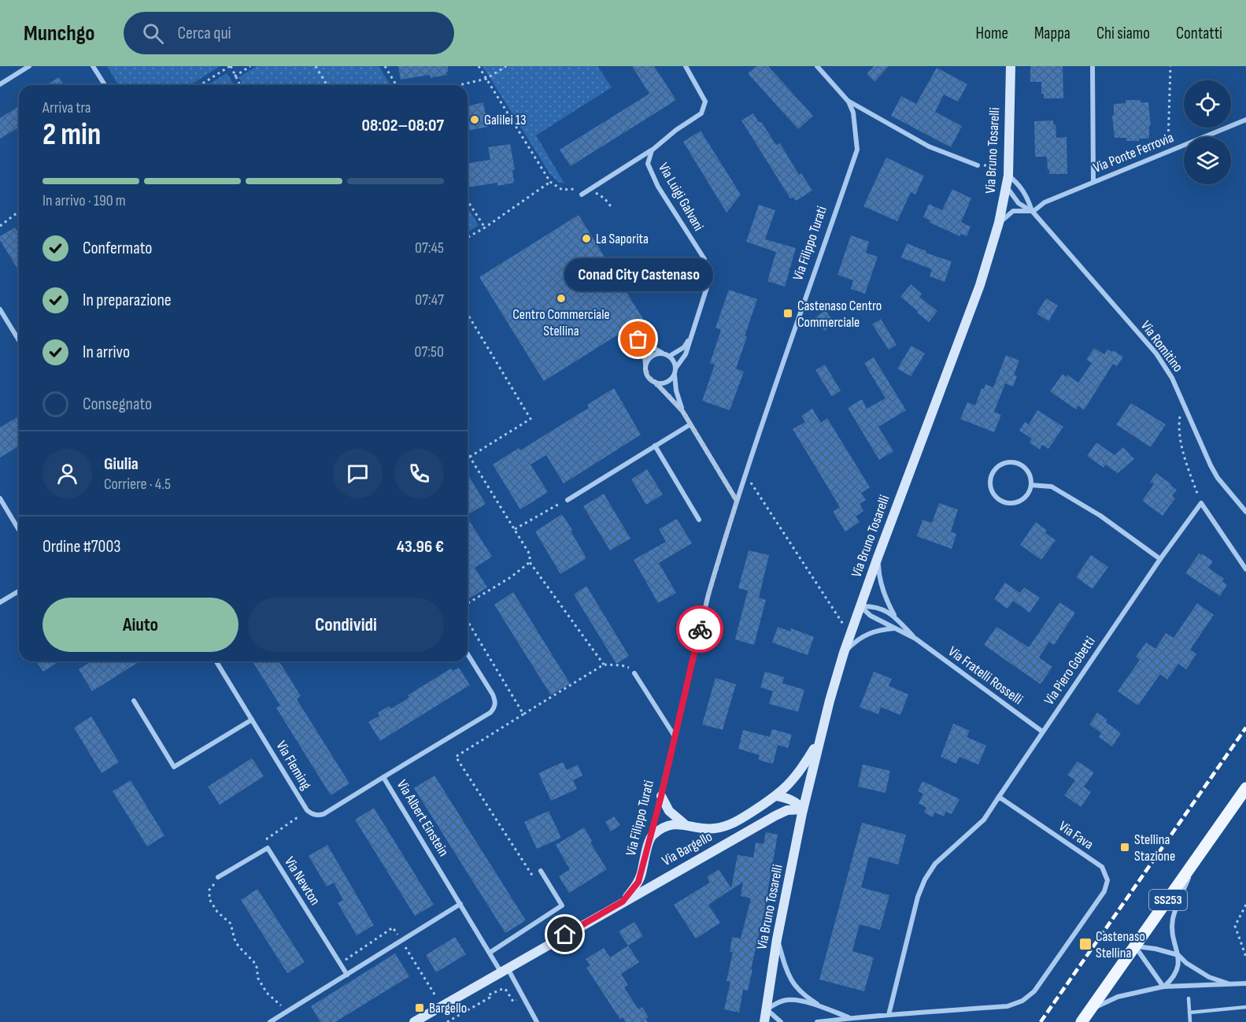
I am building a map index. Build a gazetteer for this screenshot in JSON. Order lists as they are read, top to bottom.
{
  "streets": {
    "main road": ["SS253"],
    "street": [
      "Via Bruno Tosarelli",
      "Via Ponte Ferrovia",
      "Via Luigi Galvani",
      "Via Filippo Turati",
      "Via Romitino",
      "Via Piero Gobetti",
      "Via Fratelli Rosselli",
      "Via Fleming",
      "Via Albert Einstein",
      "Via Fava",
      "Via Bargello",
      "Via Newton"
    ]
  },
  "crossings": [
    ["Via Bruno Tosarelli", "Via Romitino"],
    ["Via Bruno Tosarelli", "Via Fratelli Rosselli"],
    ["Via Bruno Tosarelli", "Via Fava"],
    ["Via Bruno Tosarelli", "Via Bargello"],
    ["Via Ponte Ferrovia", "Via Romitino"],
    ["Via Filippo Turati", "Via Bargello"],
    ["Via Piero Gobetti", "Via Fratelli Rosselli"],
    ["Via Piero Gobetti", "Via Fava"],
    ["Via Fleming", "Via Albert Einstein"],
    ["Via Albert Einstein", "Via Bargello"]
  ],
  "places": {
    "other": [
      "Galilei 13",
      "La Saporita",
      "Centro Commerciale Stellina",
      "Conad City Castenaso"
    ],
    "transit": [
      "Castenaso Centro Commerciale",
      "Stellina Stazione",
      "Castenaso Stellina",
      "Bargello"
    ]
  },
  "page": {
    "header": "Munchgo",
    "search": "Cerca qui",
    "nav": [
      "Home",
      "Mappa",
      "Chi siamo",
      "Contatti"
    ],
    "heading": ["2 min", "Arriva tra", "08:02–08:07"],
    "panel": [
      "Giulia",
      "Corriere · 4.5",
      "Ordine #7003",
      "43.96 €"
    ],
    "bar": "In arrivo · 190 m",
    "list": [
      ["Confermato", "07:45"],
      ["In preparazione", "07:47"],
      ["In arrivo", "07:50"],
      "Consegnato"
    ],
    "bubble": "Conad City Castenaso",
    "buttons": ["Aiuto", "Condividi"]
  }
}
